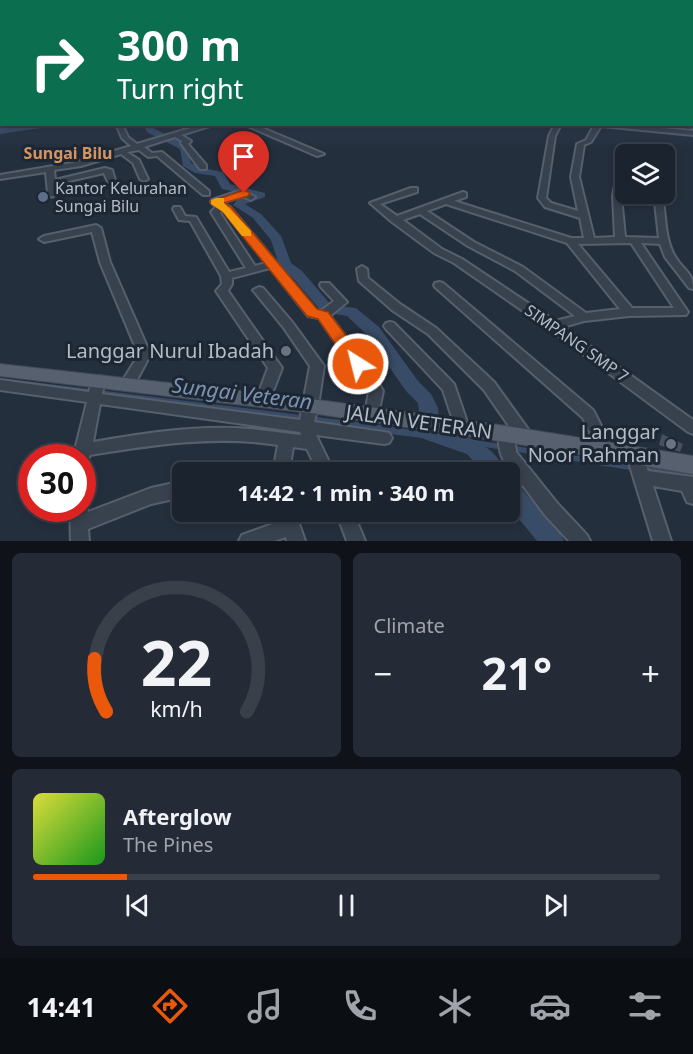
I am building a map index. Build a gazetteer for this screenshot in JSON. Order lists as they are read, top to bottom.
{
  "streets": {
    "main road": ["JALAN VETERAN"],
    "street": ["SIMPANG SMP 7"]
  },
  "districts": ["Sungai Bilu"],
  "water": ["Sungai Veteran"],
  "places": ["Kantor Kelurahan Sungai Bilu", "Langgar Nurul Ibadah", "Langgar Noor Rahman"],
  "page": {
    "turn": ["300 m", "Turn right"],
    "limit": "30",
    "trip": "14:42 · 1 min · 340 m",
    "tile": "Climate",
    "heat": ["−", "21°", "+"],
    "song": ["Afterglow", "The Pines"],
    "tabs": "14:41",
    "gauge": ["22", "km/h"]
  }
}
